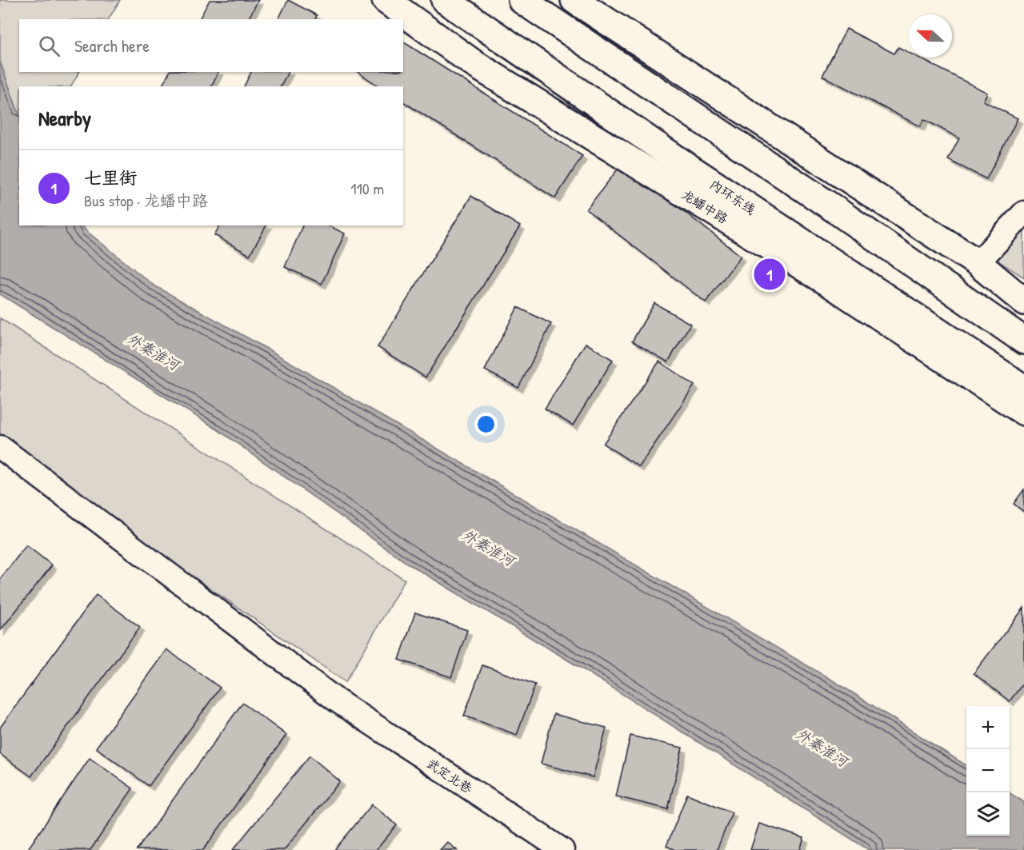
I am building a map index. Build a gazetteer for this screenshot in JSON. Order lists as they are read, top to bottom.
{
  "streets": {
    "main road": ["内环东线", "龙蟠中路"],
    "street": ["武定北巷"]
  },
  "water": ["外秦淮河"],
  "north": "left",
  "page": {
    "search": "Search here",
    "heading": "Nearby",
    "list": [
      {
        "mark": "1",
        "name": "七里街",
        "note": "Bus stop · 龙蟠中路",
        "value": "110 m"
      }
    ],
    "pins": "1",
    "map_buttons": ["+", "−"]
  }
}
